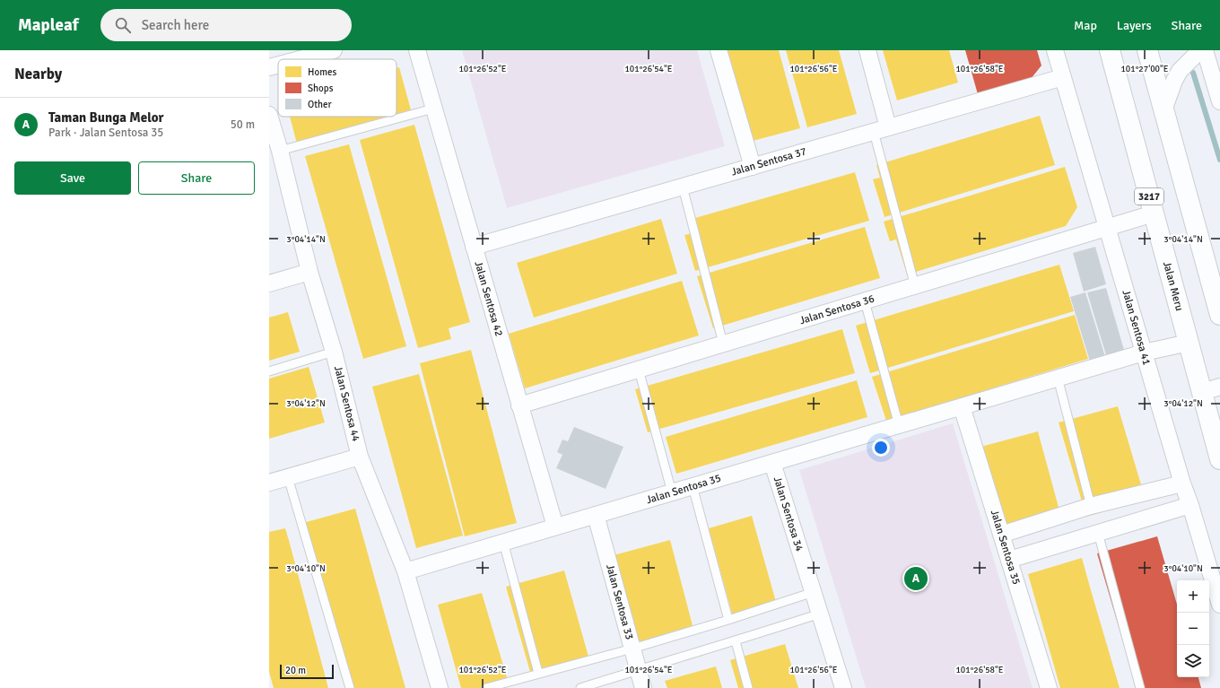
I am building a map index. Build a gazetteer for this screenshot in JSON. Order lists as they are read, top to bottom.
{
  "streets": {
    "highway": ["3217", "Jalan Meru"],
    "street": [
      "Jalan Sentosa 37",
      "Jalan Sentosa 42",
      "Jalan Sentosa 36",
      "Jalan Sentosa 41",
      "Jalan Sentosa 44",
      "Jalan Sentosa 35",
      "Jalan Sentosa 34",
      "Jalan Sentosa 33"
    ]
  },
  "crossings": [
    ["Jalan Sentosa 37", "Jalan Sentosa 42"],
    ["Jalan Sentosa 37", "Jalan Sentosa 41"],
    ["Jalan Meru", "Jalan Sentosa 36"],
    ["Jalan Meru", "Jalan Sentosa 35"],
    ["Jalan Sentosa 42", "Jalan Sentosa 36"],
    ["Jalan Sentosa 42", "Jalan Sentosa 35"],
    ["Jalan Sentosa 36", "Jalan Sentosa 41"],
    ["Jalan Sentosa 41", "Jalan Sentosa 35"],
    ["Jalan Sentosa 44", "Jalan Sentosa 35"],
    ["Jalan Sentosa 35", "Jalan Sentosa 34"],
    ["Jalan Sentosa 35", "Jalan Sentosa 33"]
  ],
  "legend": ["Homes", "Shops", "Other"],
  "scale_bar": "20 m",
  "page": {
    "header": "Mapleaf",
    "search": "Search here",
    "nav": ["Map", "Layers", "Share"],
    "heading": "Nearby",
    "list": [
      {
        "mark": "A",
        "name": "Taman Bunga Melor",
        "note": "Park · Jalan Sentosa 35",
        "value": "50 m"
      }
    ],
    "buttons": ["Save", "Share"],
    "pins": "A",
    "map_buttons": ["+", "−"],
    "scale": "20 m"
  },
  "coordinates": [
    "101°26'52\"E",
    "101°26'54\"E",
    "101°26'56\"E",
    "101°26'58\"E",
    "101°27'00\"E",
    "3°04'14\"N",
    "3°04'12\"N",
    "3°04'10\"N"
  ]
}
